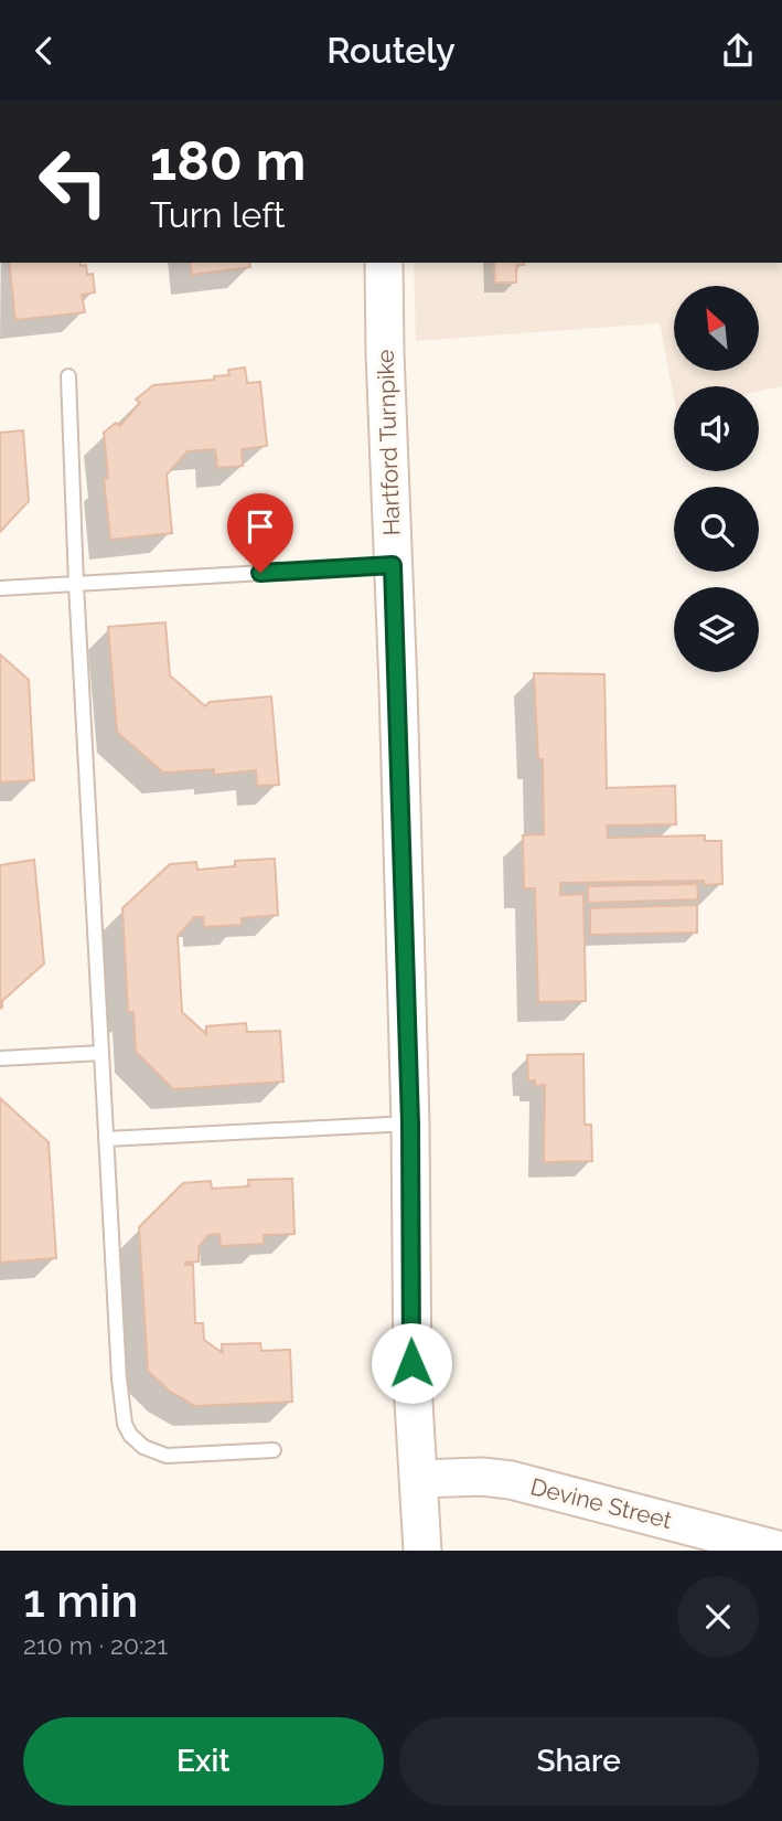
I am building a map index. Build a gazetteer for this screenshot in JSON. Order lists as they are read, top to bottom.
{
  "streets": {
    "main road": ["Hartford Turnpike", "Devine Street"]
  },
  "crossings": [
    ["Hartford Turnpike", "Devine Street"]
  ],
  "north": "top left",
  "page": {
    "header": "Routely",
    "turn": ["180 m", "Turn left"],
    "heading": ["1 min", "210 m · 20:21"],
    "buttons": ["Exit", "Share"]
  }
}
